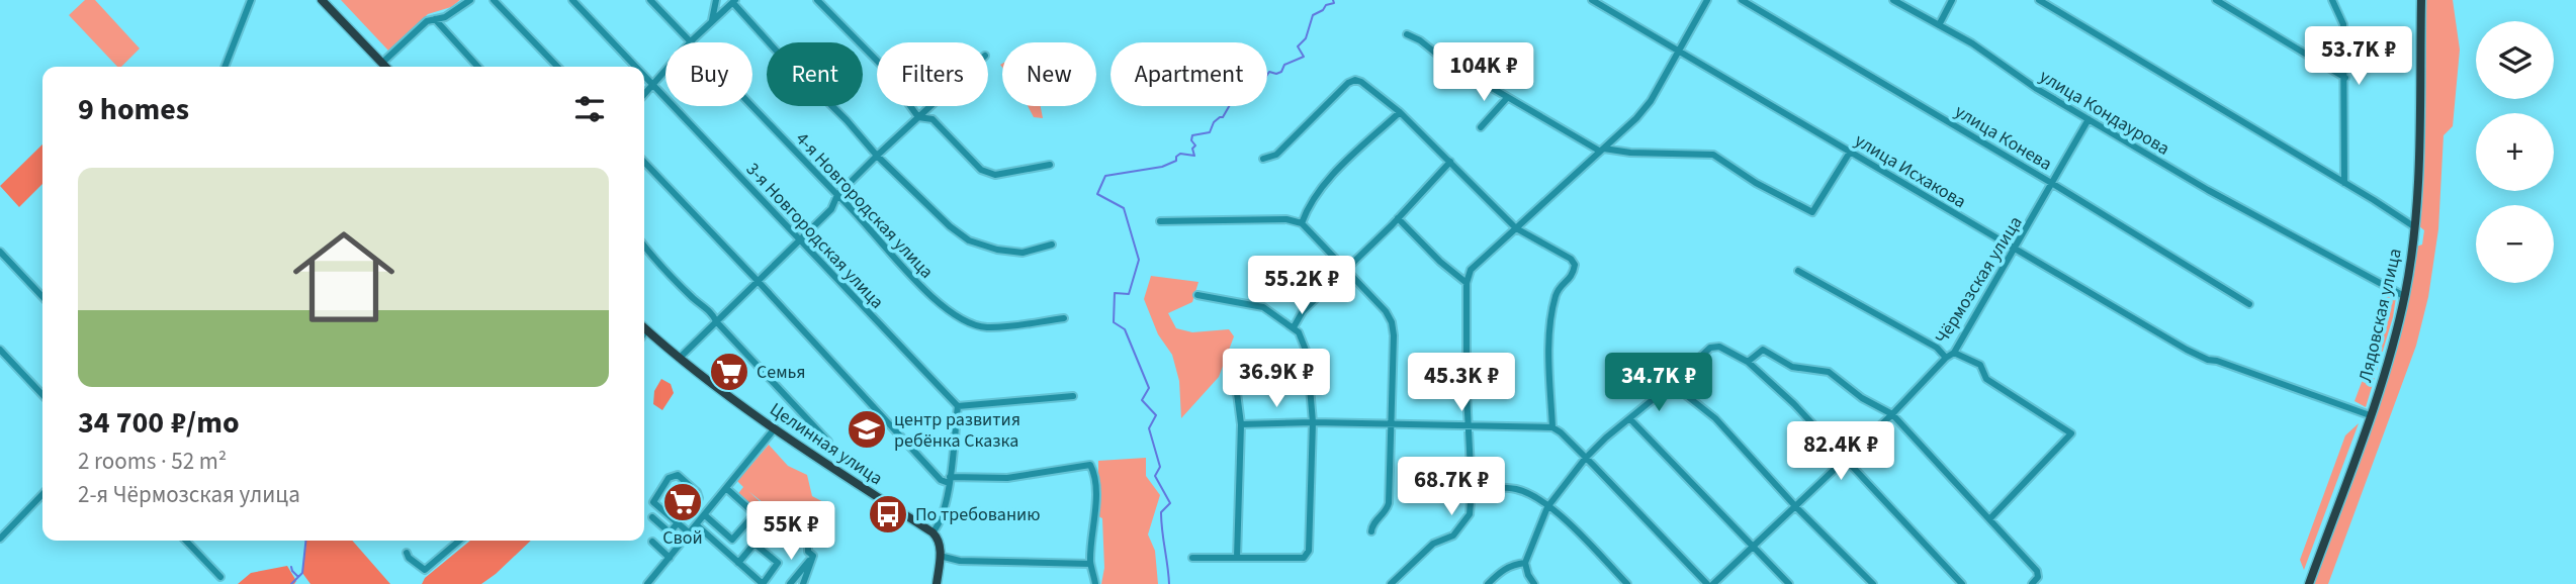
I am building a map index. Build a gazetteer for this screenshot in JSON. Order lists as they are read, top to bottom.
{
  "streets": {
    "main road": ["Лядовская улица", "Целинная улица"],
    "street": [
      "улица Кондаурова",
      "улица Конева",
      "улица Исхакова",
      "4-я Новгородская улица",
      "3-я Новгородская улица",
      "Чёрмозская улица"
    ]
  },
  "crossings": [
    ["улица Кондаурова", "Чёрмозская улица"],
    ["улица Кондаурова", "Лядовская улица"],
    ["улица Конева", "Чёрмозская улица"],
    ["улица Исхакова", "Чёрмозская улица"],
    ["улица Исхакова", "Лядовская улица"]
  ],
  "places": {
    "supermarket": ["Семья", "Свой"],
    "school or university": ["центр развития ребёнка Сказка"],
    "bus stop": ["По требованию"]
  },
  "page": {
    "map_buttons": ["+", "−"],
    "price": [
      "53.7K ₽",
      "104K ₽",
      "55.2K ₽",
      "36.9K ₽",
      "45.3K ₽",
      "34.7K ₽",
      "82.4K ₽",
      "68.7K ₽",
      "55K ₽"
    ],
    "chip": [
      "Buy",
      "Rent",
      "Filters",
      "New",
      "Apartment"
    ],
    "heading": "9 homes",
    "list": [
      {
        "name": "34 700 ₽/mo",
        "note": "2 rooms · 52 m² · 2-я Чёрмозская улица"
      }
    ]
  }
}
